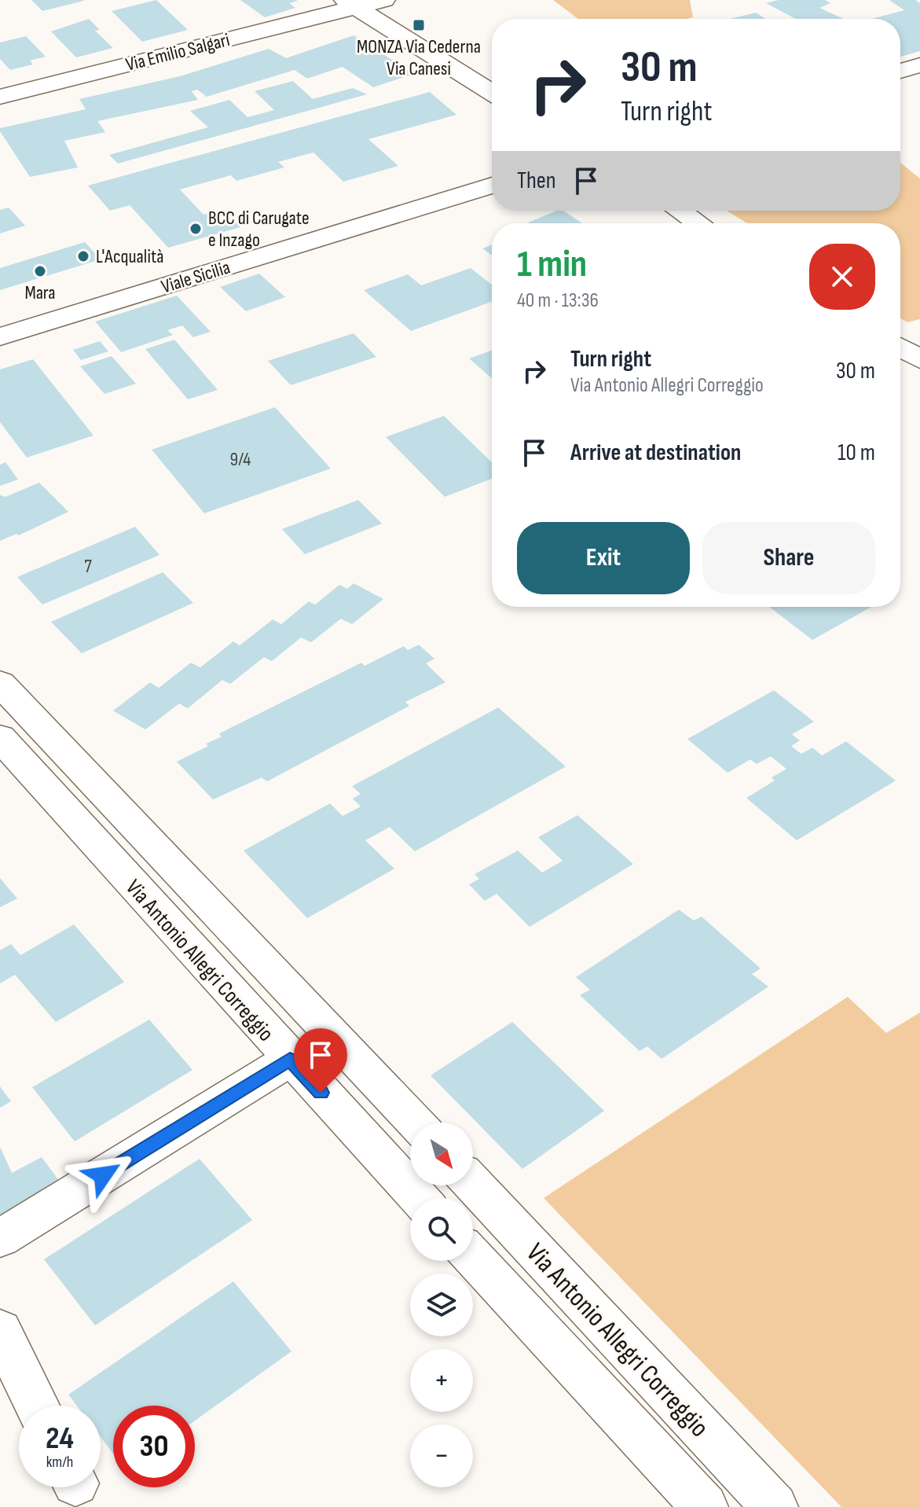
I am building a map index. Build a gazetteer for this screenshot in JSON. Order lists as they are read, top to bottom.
{
  "streets": {
    "street": ["Via Emilio Salgari", "Viale Sicilia", "Via Antonio Allegri Correggio"]
  },
  "places": {
    "transit": ["MONZA Via Cederna Via Canesi"],
    "other": ["BCC di Carugate e Inzago", "L'Acqualità", "Mara"]
  },
  "house_numbers": ["9/4", "7"],
  "north": "bottom right",
  "page": {
    "turn": ["30 m", "Turn right"],
    "then": "Then",
    "heading": ["1 min", "40 m · 13:36"],
    "list": [
      {
        "name": "Turn right",
        "note": "Via Antonio Allegri Correggio",
        "value": "30 m"
      },
      {
        "name": "Arrive at destination",
        "value": "10 m"
      }
    ],
    "buttons": ["Exit", "Share"],
    "map_buttons": ["+", "−"],
    "speed": "24 km/h",
    "limit": "30"
  }
}
